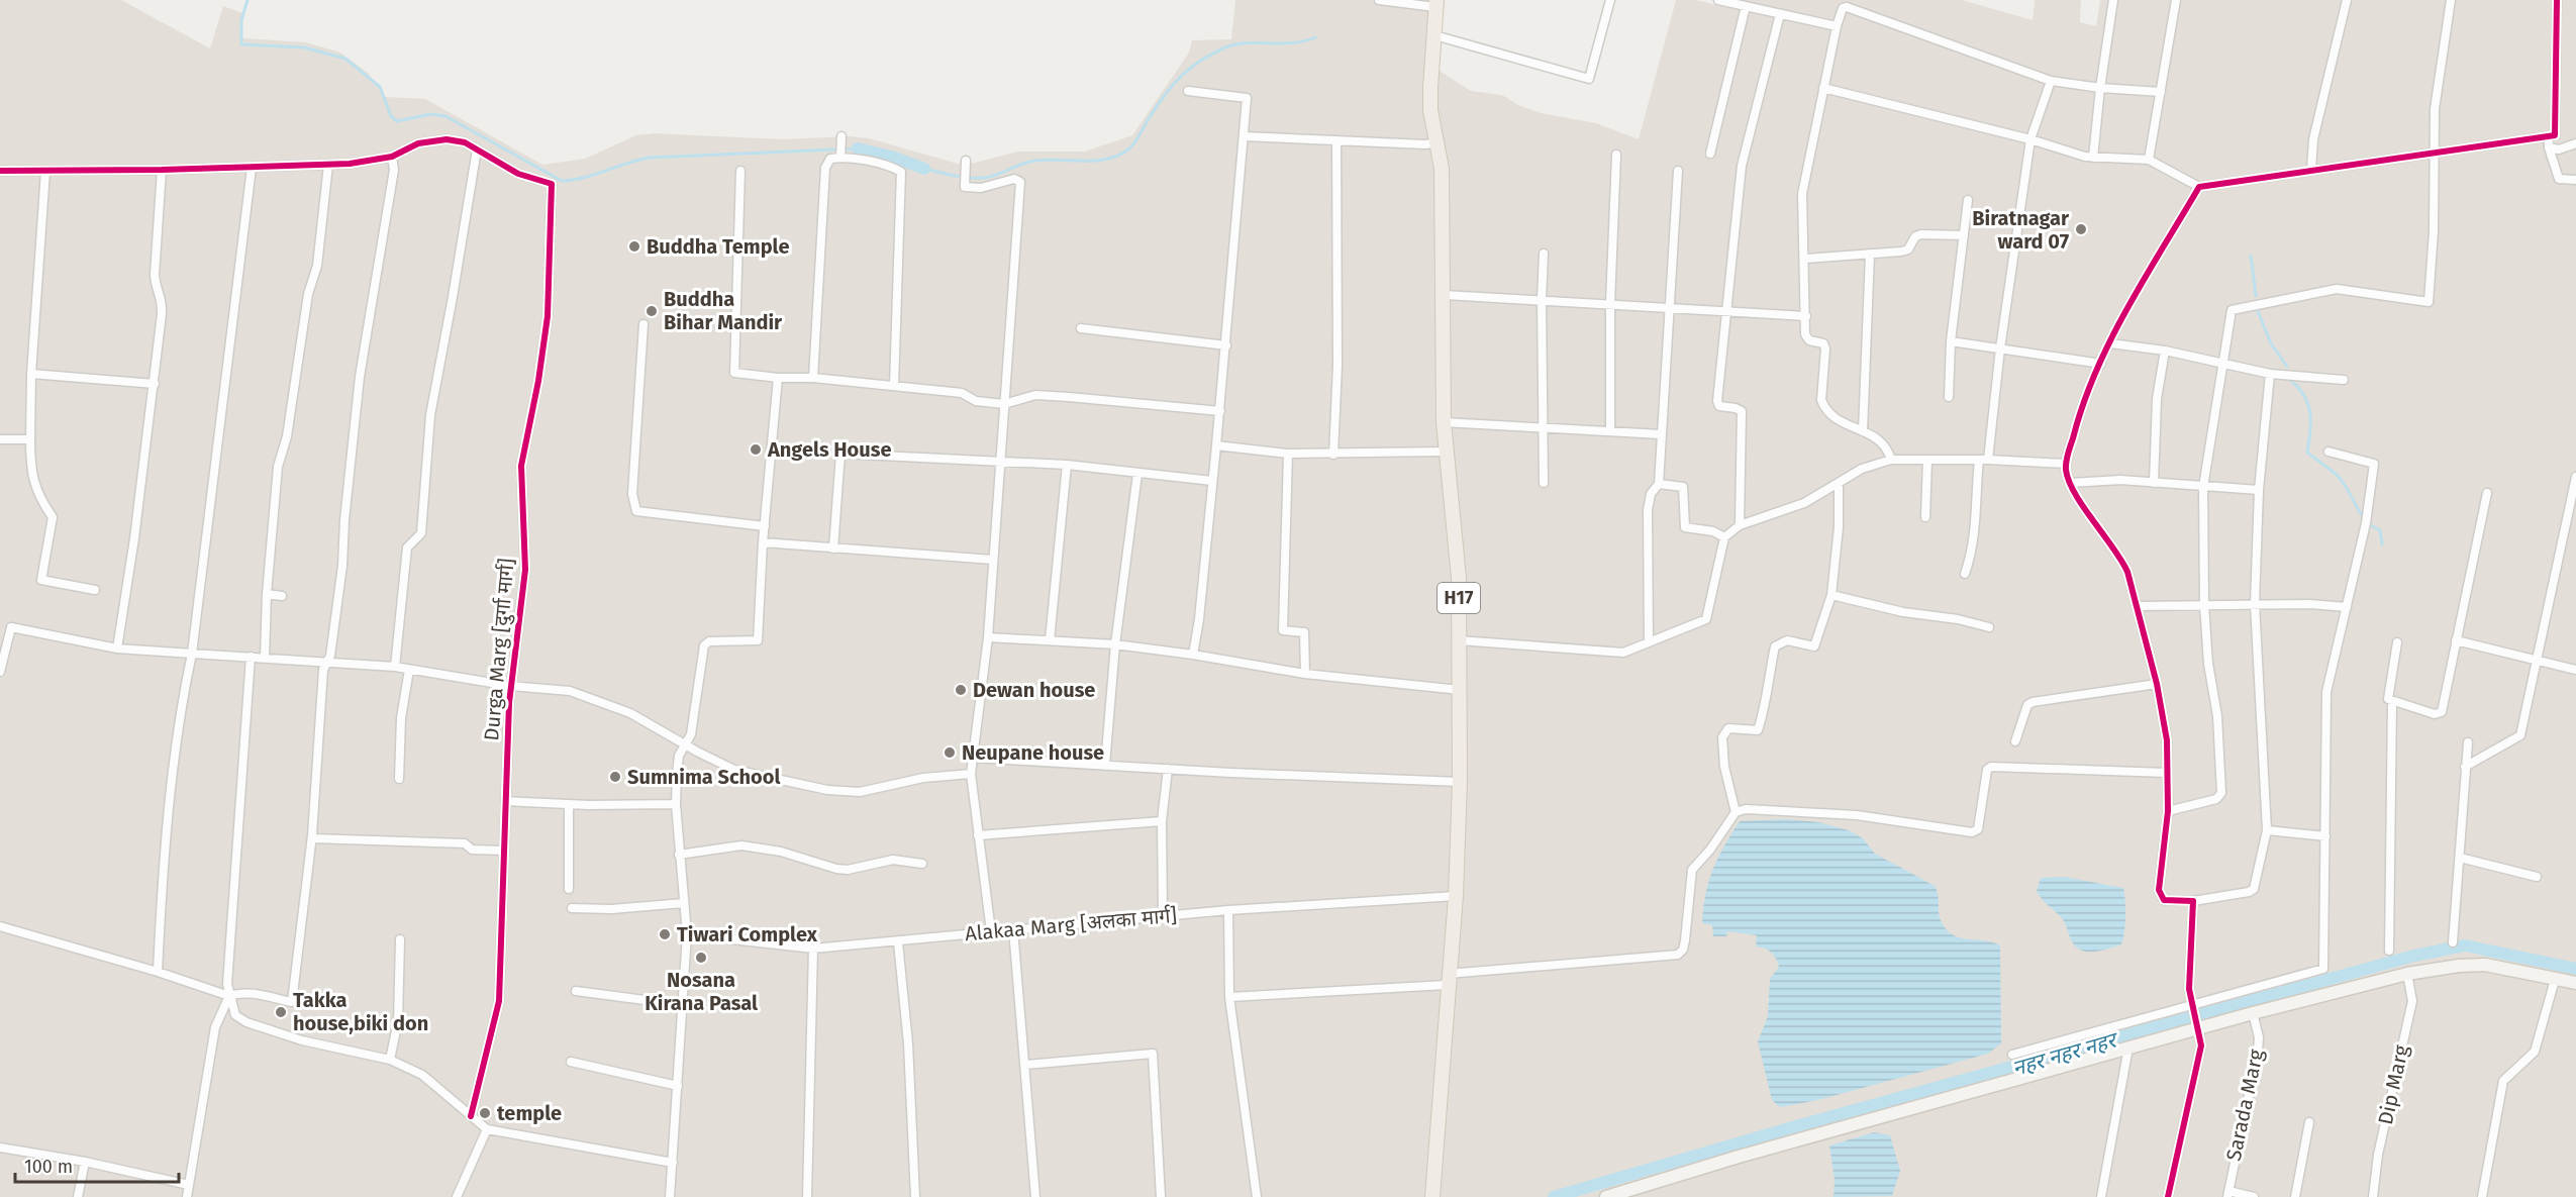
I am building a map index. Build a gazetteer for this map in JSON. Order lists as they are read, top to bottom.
{
  "streets": {
    "main road": ["H17"],
    "street": [
      "Durga Marg [दुर्गा मार्ग]",
      "Alakaa Marg [अलका मार्ग]",
      "Dip Marg",
      "Sarada Marg"
    ]
  },
  "crossings": [
    ["H17", "Alakaa Marg [अलका मार्ग]"]
  ],
  "water": ["नहर नहर नहर"],
  "places": [
    "Biratnagar ward 07",
    "Buddha Temple",
    "Buddha Bihar Mandir",
    "Angels House",
    "Dewan house",
    "Neupane house",
    "Sumnima School",
    "Tiwari Complex",
    "Nosana Kirana Pasal",
    "Takka house,biki don",
    "temple"
  ],
  "scale_bar": "100 m"
}
